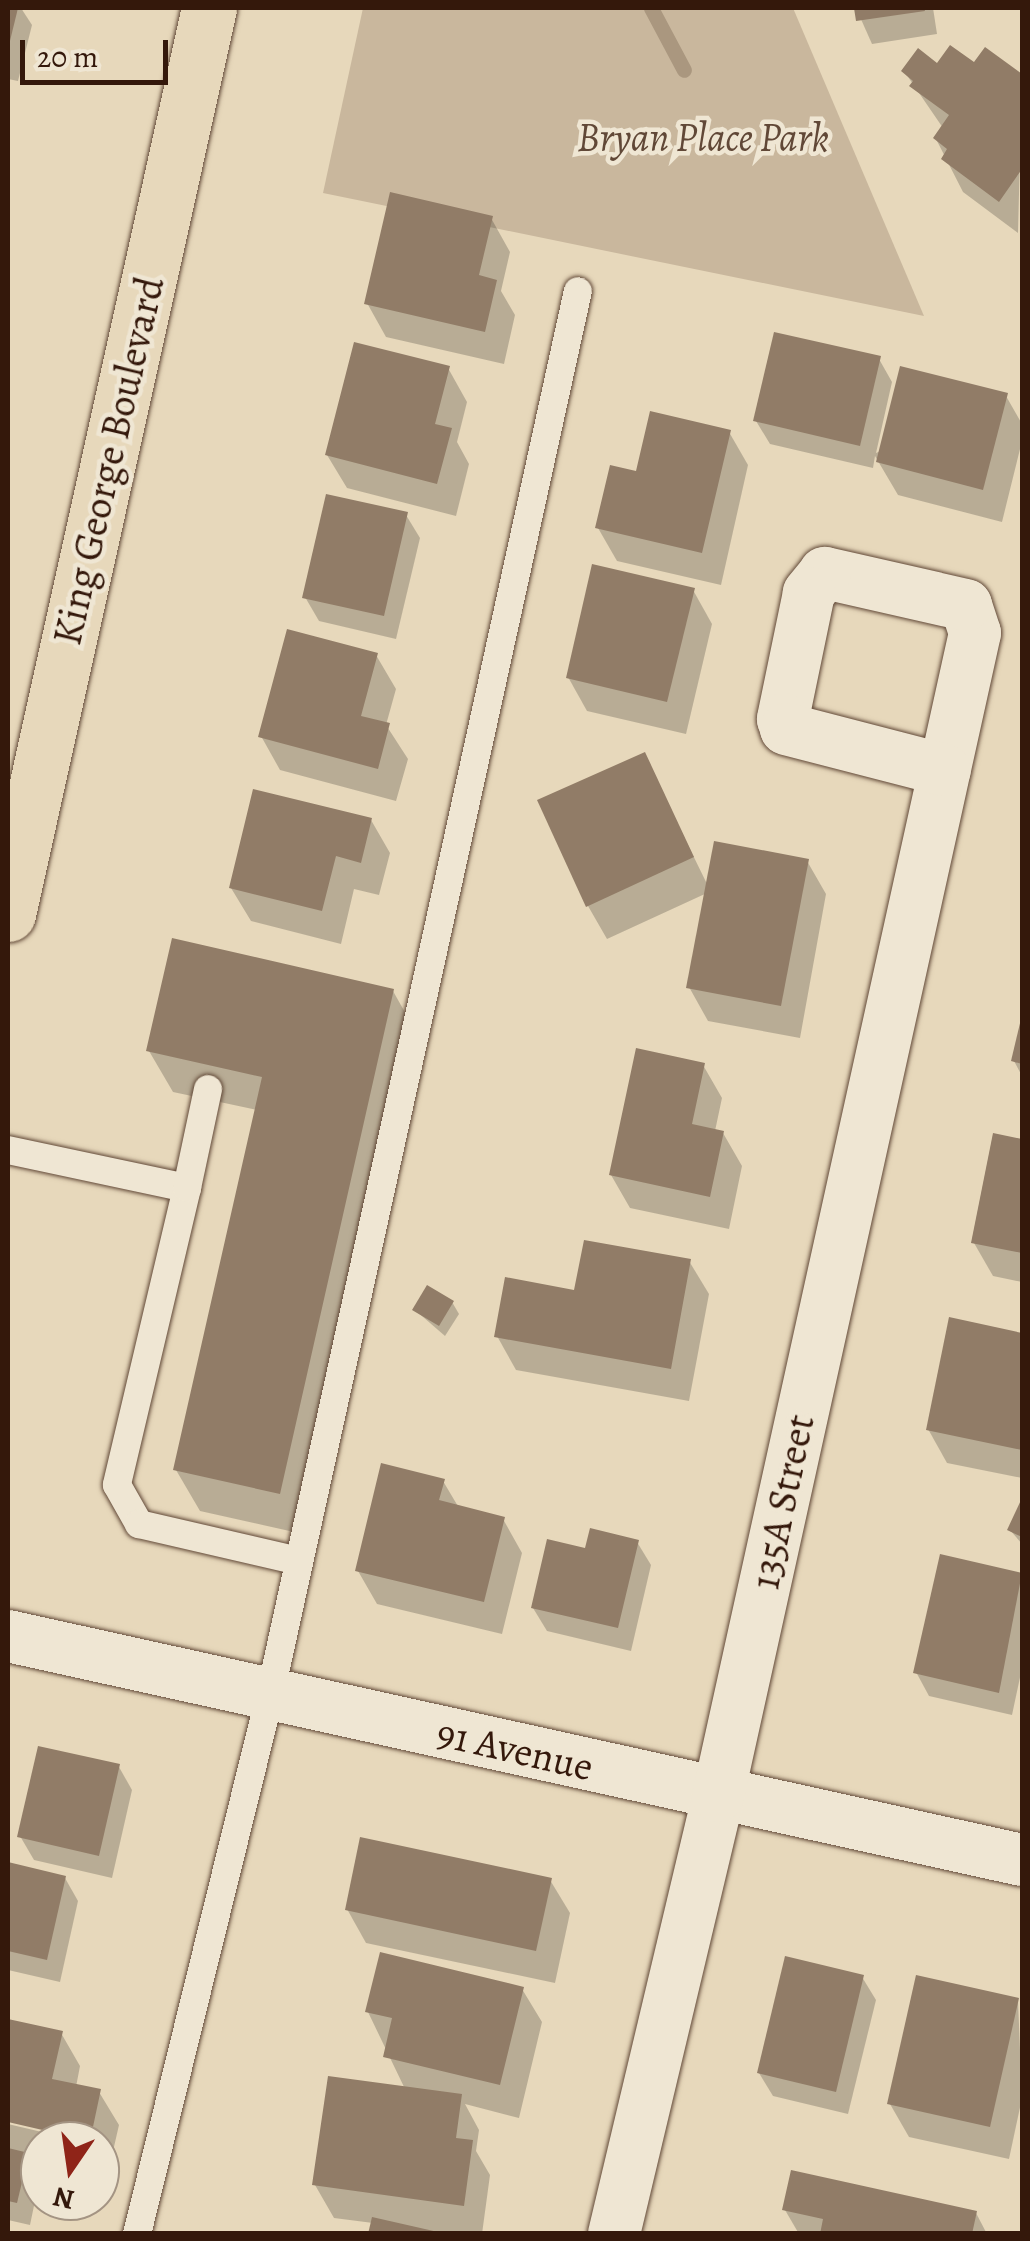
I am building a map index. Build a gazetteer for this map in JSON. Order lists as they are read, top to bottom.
{
  "streets": {
    "main road": ["King George Boulevard"],
    "street": ["135A Street", "91 Avenue"]
  },
  "crossings": [
    ["135A Street", "91 Avenue"]
  ],
  "parks": ["Bryan Place Park"],
  "scale_bar": "20 m",
  "north": "bottom"
}
